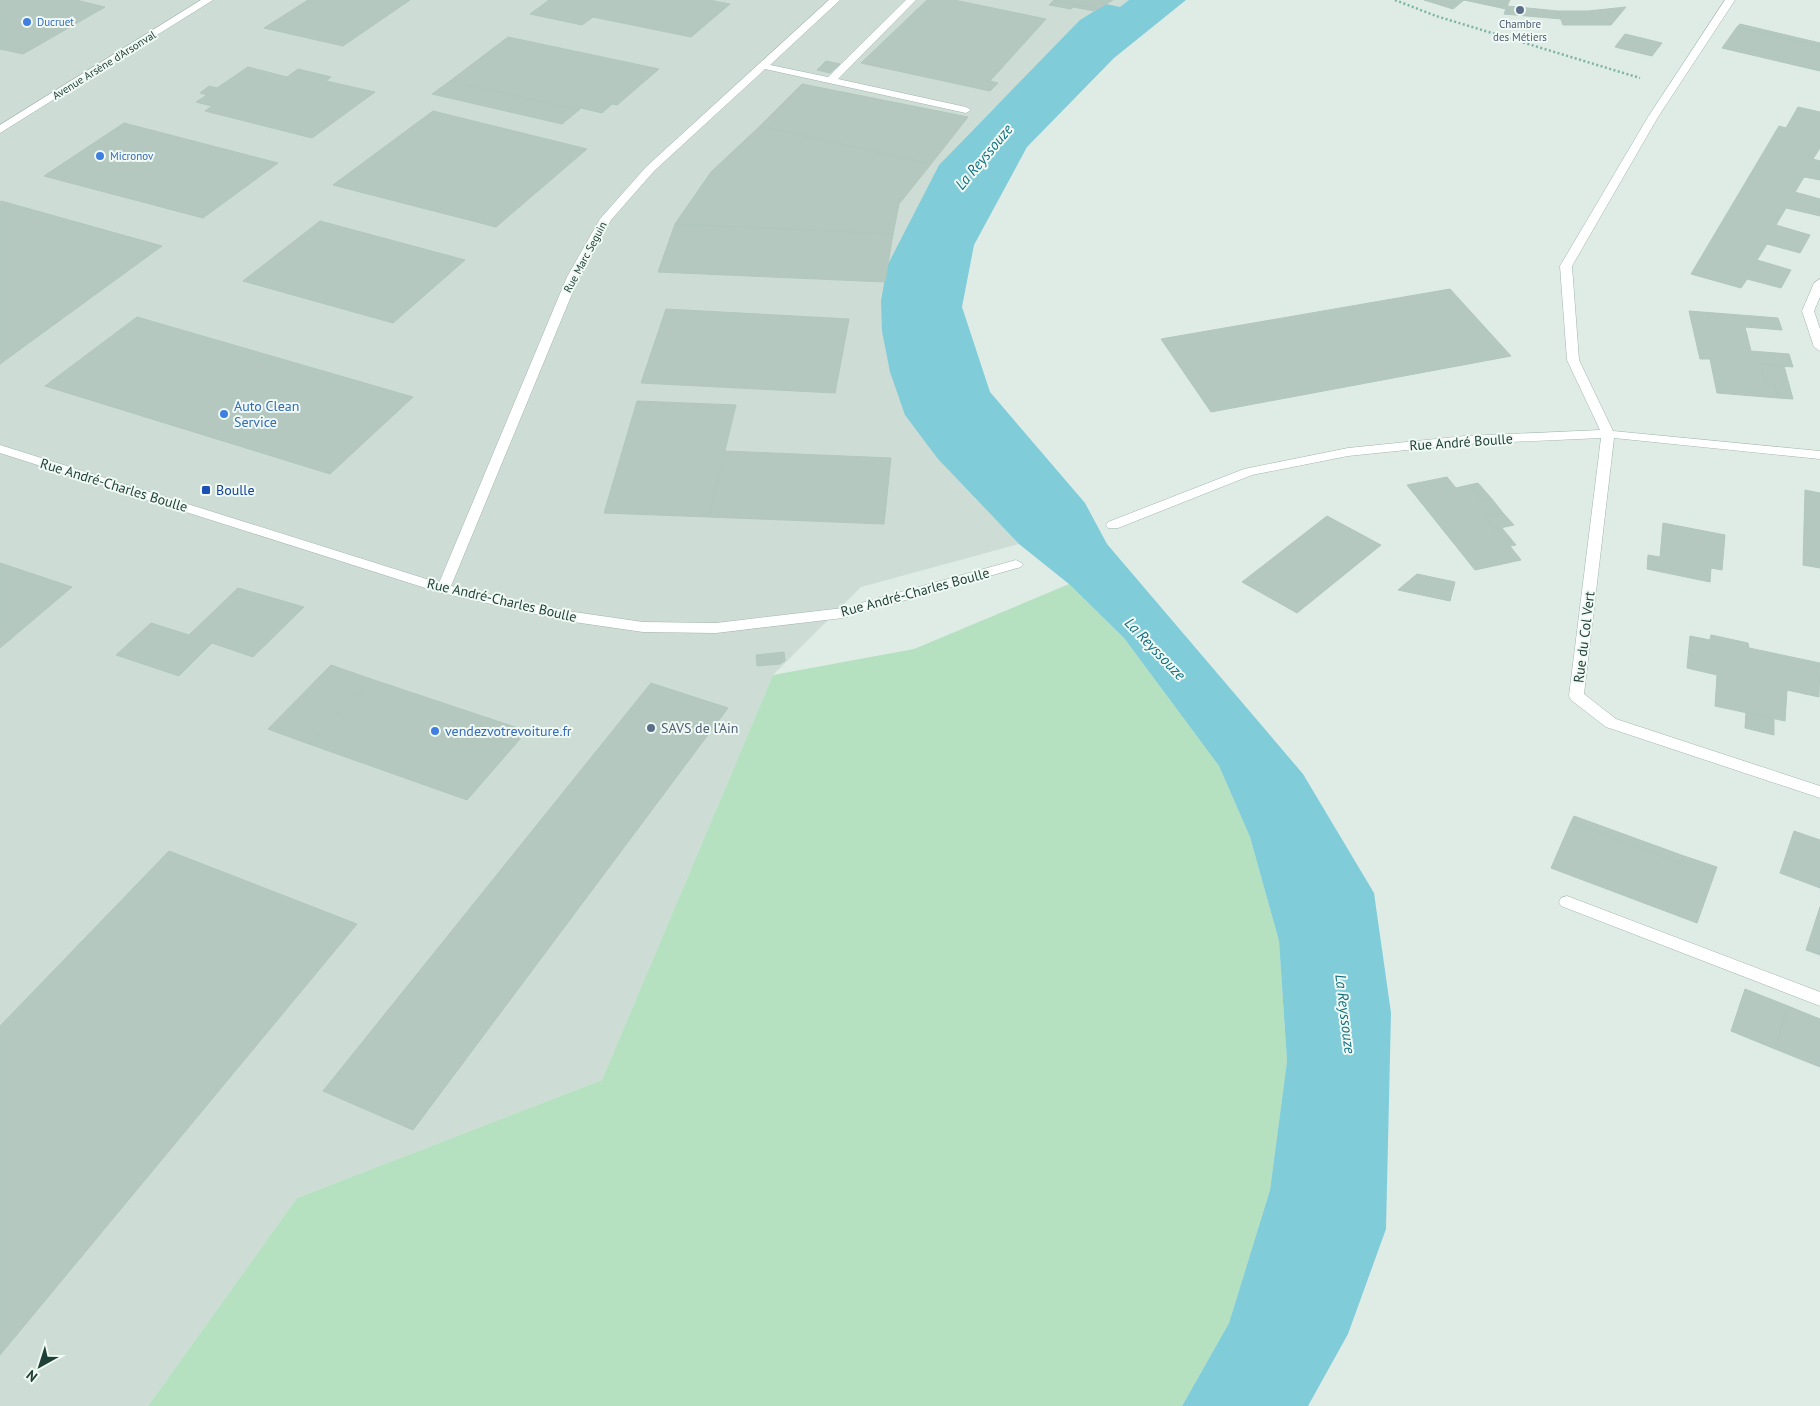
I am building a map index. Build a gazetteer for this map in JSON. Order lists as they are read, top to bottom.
{
  "streets": {
    "street": [
      "Avenue Arsène d'Arsonval",
      "Rue Marc Seguin",
      "Rue André Boulle",
      "Rue André-Charles Boulle",
      "Rue du Col Vert"
    ]
  },
  "crossings": [
    ["Rue Marc Seguin", "Rue André-Charles Boulle"],
    ["Rue André Boulle", "Rue du Col Vert"]
  ],
  "water": ["La Reyssouze"],
  "places": {
    "other": [
      "Chambre des Métiers",
      "Ducruet",
      "Micronov",
      "Auto Clean Service",
      "SAVS de l'Ain",
      "vendezvotrevoiture.fr"
    ],
    "transit": ["Boulle"]
  },
  "north": "bottom left"
}
